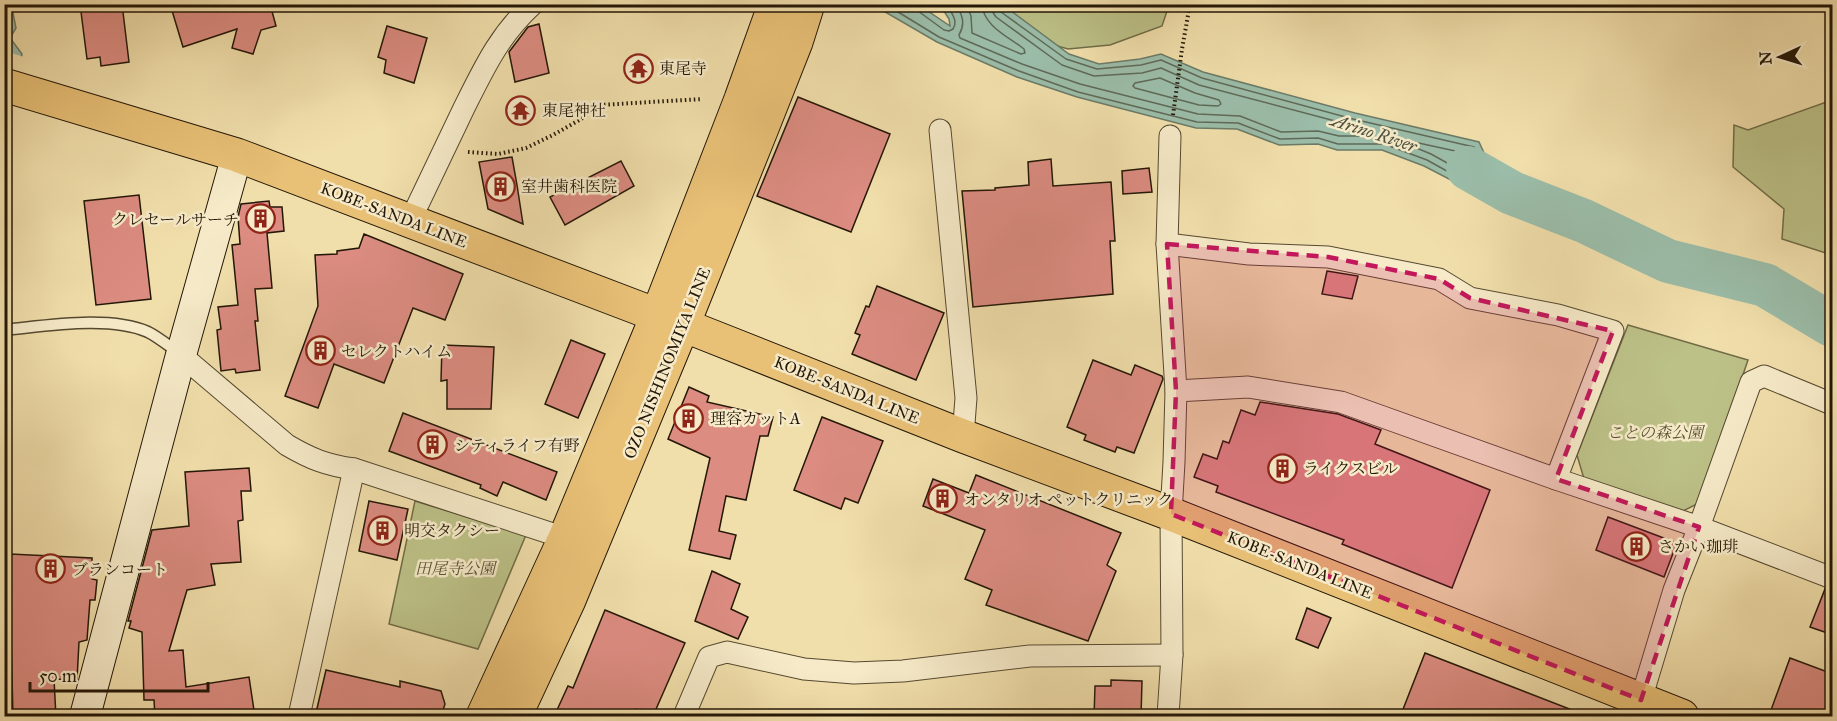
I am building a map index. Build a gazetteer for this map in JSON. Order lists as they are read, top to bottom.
{
  "streets": {
    "main road": ["KOBE-SANDA LINE", "OZO NISHINOMIYA LINE"]
  },
  "crossings": [
    ["KOBE-SANDA LINE", "OZO NISHINOMIYA LINE"]
  ],
  "water": ["Arino River"],
  "parks": ["ことの森公園", "田尾寺公園"],
  "places": {
    "temple": ["東尾寺", "東尾神社"],
    "building": [
      "室井歯科医院",
      "クレセールサーチ",
      "セレクトハイム",
      "理容カットA",
      "シティライフ有野",
      "ライクスビル",
      "オンタリオ ペットクリニック",
      "明交タクシー",
      "さかい珈琲",
      "ブランコート"
    ]
  },
  "scale_bar": "50 m",
  "north": "left"
}
